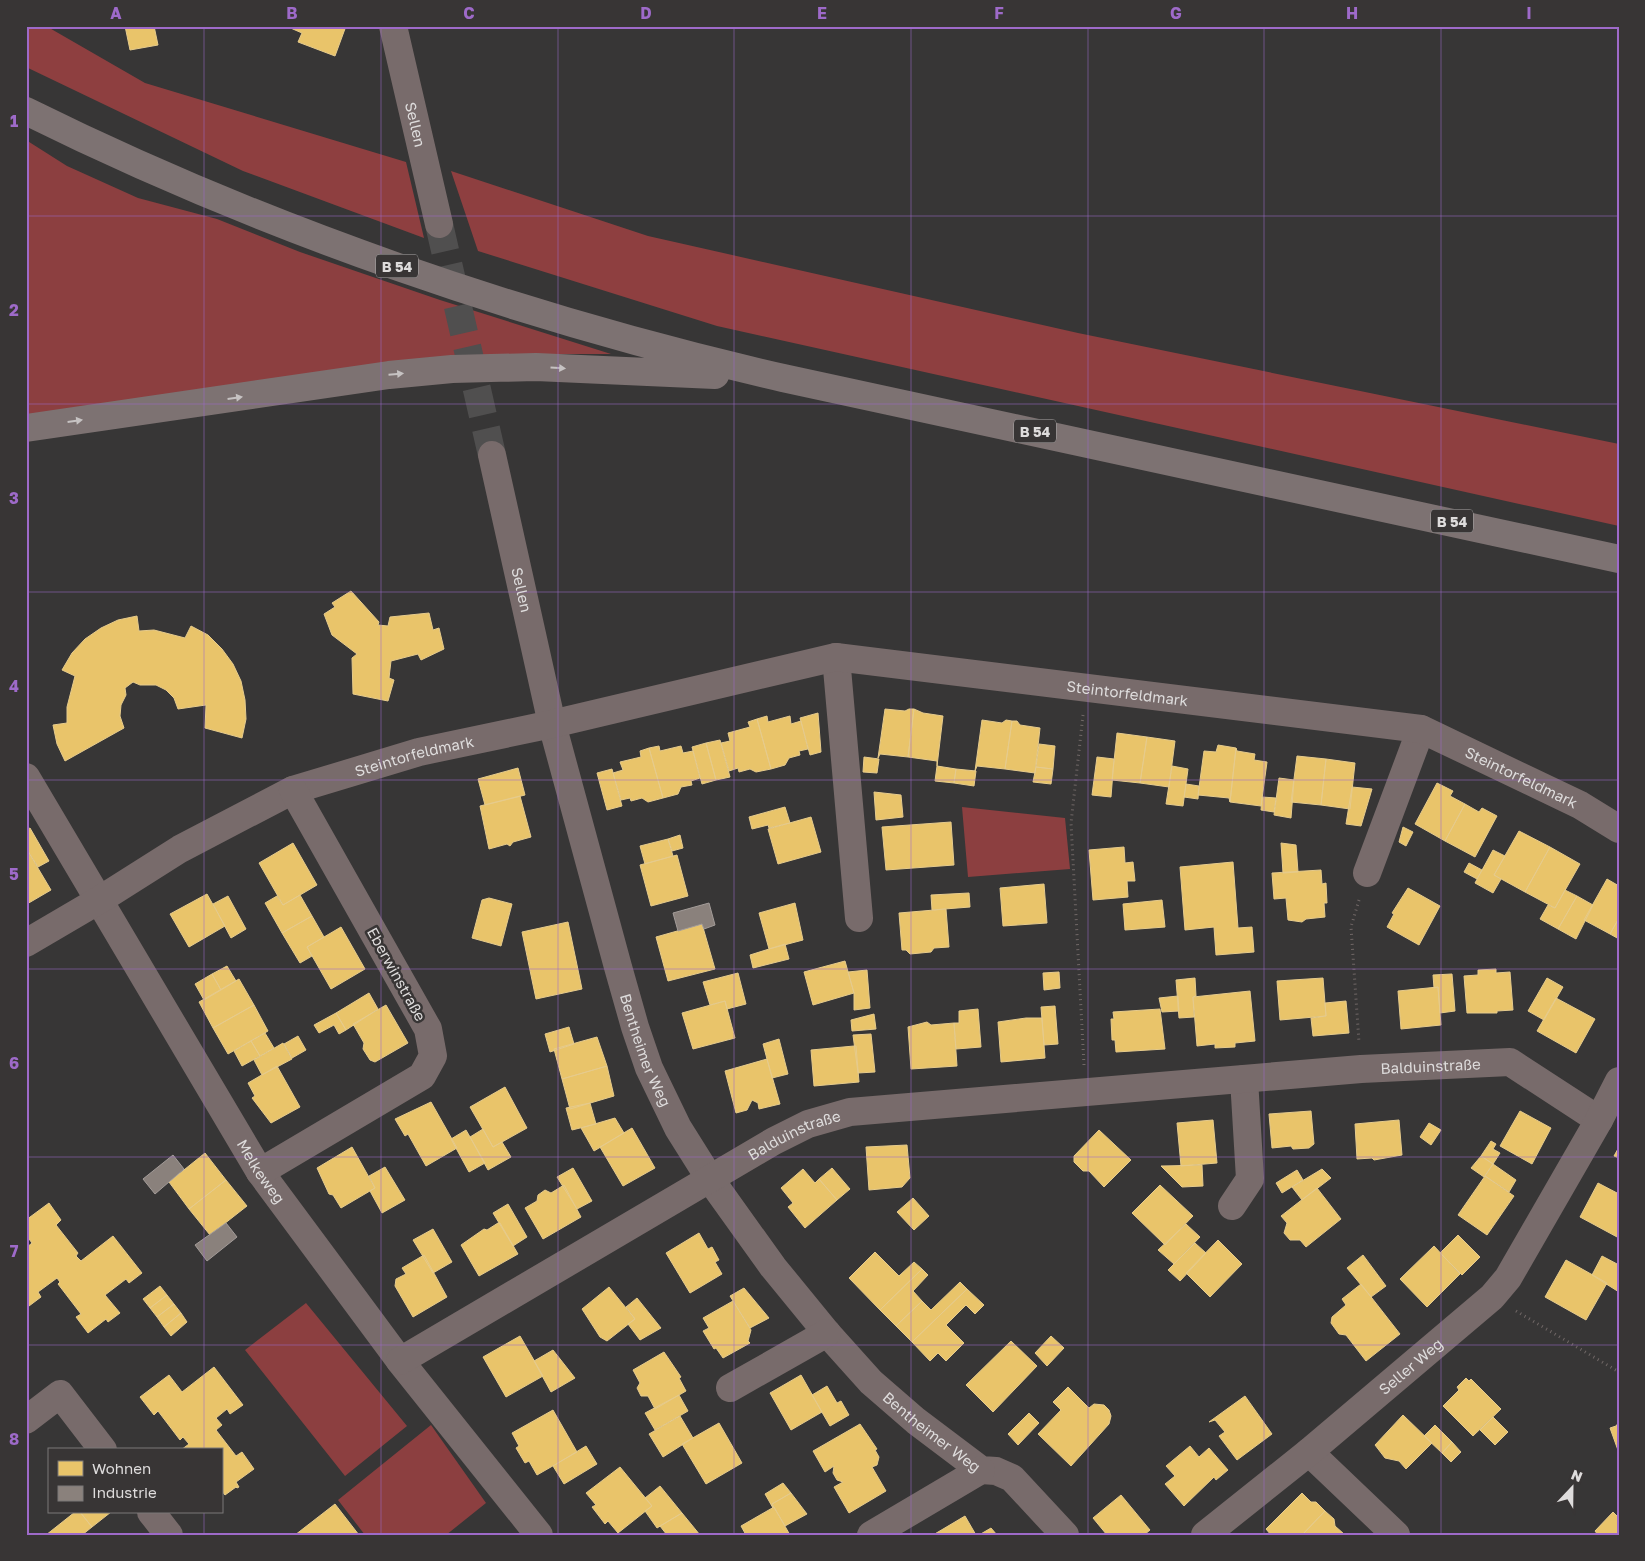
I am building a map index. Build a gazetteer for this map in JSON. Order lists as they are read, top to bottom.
{
  "streets": {
    "highway": ["B 54"],
    "street": [
      "Sellen",
      "Steintorfeldmark",
      "Eberwinstraße",
      "Bentheimer Weg",
      "Balduinstraße",
      "Melkeweg",
      "Seller Weg"
    ]
  },
  "crossings": [
    ["Sellen", "Steintorfeldmark"],
    ["Sellen", "Bentheimer Weg"],
    ["Steintorfeldmark", "Eberwinstraße"],
    ["Steintorfeldmark", "Bentheimer Weg"],
    ["Steintorfeldmark", "Melkeweg"],
    ["Eberwinstraße", "Melkeweg"],
    ["Bentheimer Weg", "Balduinstraße"],
    ["Balduinstraße", "Melkeweg"]
  ],
  "legend": ["Wohnen", "Industrie"],
  "north": "top",
  "grid": {
    "columns": [
      "A",
      "B",
      "C",
      "D",
      "E",
      "F",
      "G",
      "H",
      "I"
    ],
    "rows": [
      "1",
      "2",
      "3",
      "4",
      "5",
      "6",
      "7",
      "8"
    ]
  }
}
